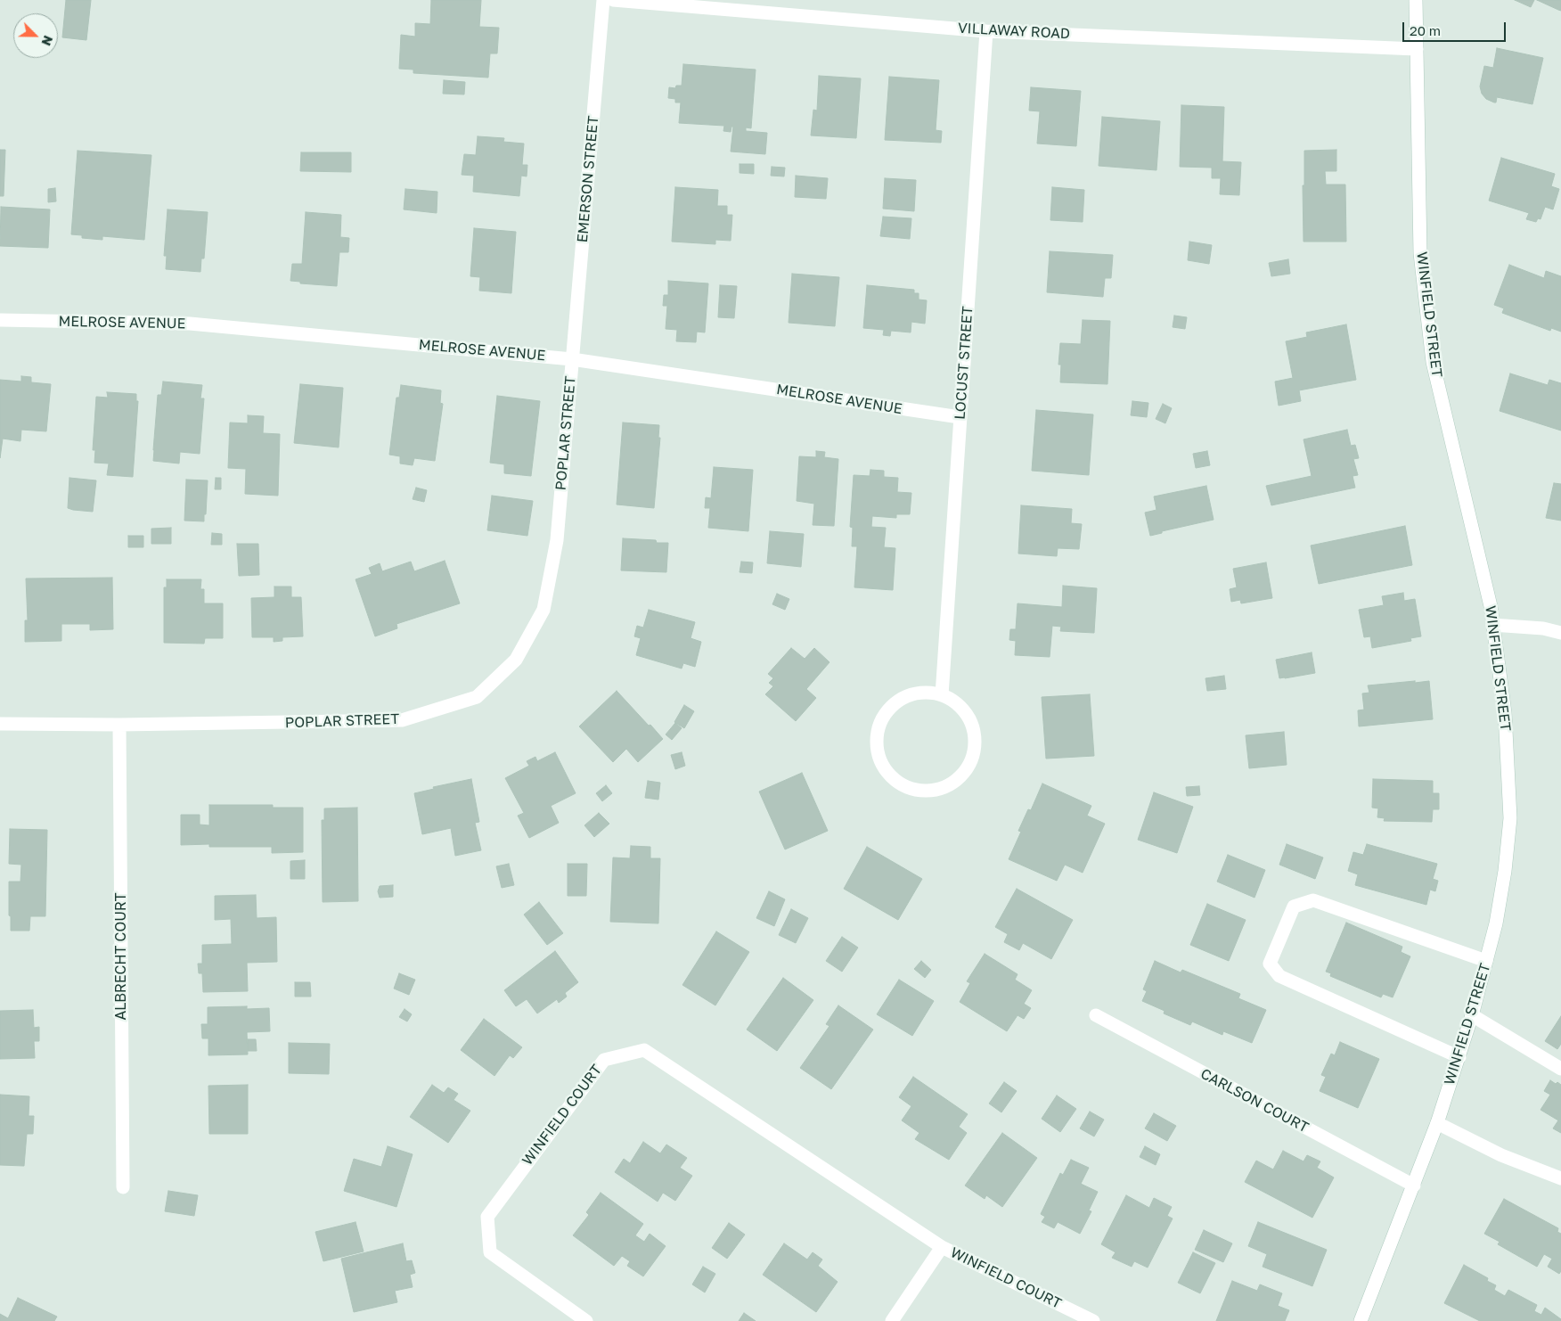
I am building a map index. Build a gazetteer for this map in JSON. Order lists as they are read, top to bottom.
{
  "streets": {
    "street": [
      "VILLAWAY ROAD",
      "EMERSON STREET",
      "WINFIELD STREET",
      "MELROSE AVENUE",
      "LOCUST STREET",
      "POPLAR STREET",
      "ALBRECHT COURT",
      "CARLSON COURT",
      "WINFIELD COURT"
    ]
  },
  "crossings": [
    ["VILLAWAY ROAD", "WINFIELD STREET"],
    ["VILLAWAY ROAD", "LOCUST STREET"],
    ["EMERSON STREET", "MELROSE AVENUE"],
    ["EMERSON STREET", "POPLAR STREET"],
    ["WINFIELD STREET", "CARLSON COURT"],
    ["MELROSE AVENUE", "LOCUST STREET"],
    ["MELROSE AVENUE", "POPLAR STREET"],
    ["POPLAR STREET", "ALBRECHT COURT"]
  ],
  "scale_bar": "20 m",
  "north": "bottom right"
}
